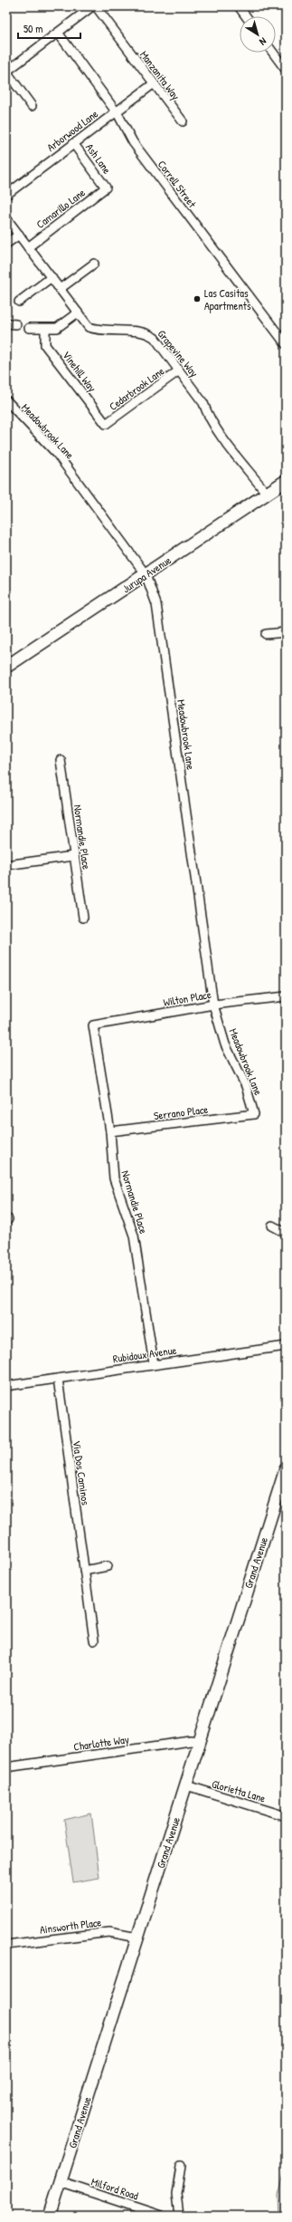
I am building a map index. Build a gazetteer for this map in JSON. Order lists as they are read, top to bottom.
{
  "streets": {
    "street": [
      "Manzanita Way",
      "Arborwood Lane",
      "Ash Lane",
      "Correll Street",
      "Camarillo Lane",
      "Grapevine Way",
      "Vinehill Way",
      "Cedarbrook Lane",
      "Meadowbrook Lane",
      "Jurupa Avenue",
      "Normandie Place",
      "Wilton Place",
      "Serrano Place",
      "Rubidoux Avenue",
      "Via Dos Caminos",
      "Grand Avenue",
      "Charlotte Way",
      "Glorietta Lane",
      "Ainsworth Place",
      "Milford Road"
    ]
  },
  "crossings": [
    ["Manzanita Way", "Arborwood Lane"],
    ["Arborwood Lane", "Ash Lane"],
    ["Arborwood Lane", "Correll Street"],
    ["Ash Lane", "Camarillo Lane"],
    ["Camarillo Lane", "Grapevine Way"],
    ["Grapevine Way", "Cedarbrook Lane"],
    ["Grapevine Way", "Jurupa Avenue"],
    ["Vinehill Way", "Cedarbrook Lane"],
    ["Meadowbrook Lane", "Jurupa Avenue"],
    ["Meadowbrook Lane", "Wilton Place"],
    ["Meadowbrook Lane", "Serrano Place"],
    ["Normandie Place", "Wilton Place"],
    ["Normandie Place", "Serrano Place"],
    ["Normandie Place", "Rubidoux Avenue"],
    ["Rubidoux Avenue", "Via Dos Caminos"],
    ["Grand Avenue", "Charlotte Way"],
    ["Grand Avenue", "Glorietta Lane"],
    ["Grand Avenue", "Ainsworth Place"],
    ["Grand Avenue", "Milford Road"]
  ],
  "places": ["Las Casitas Apartments"],
  "scale_bar": "50 m",
  "north": "bottom right"
}
